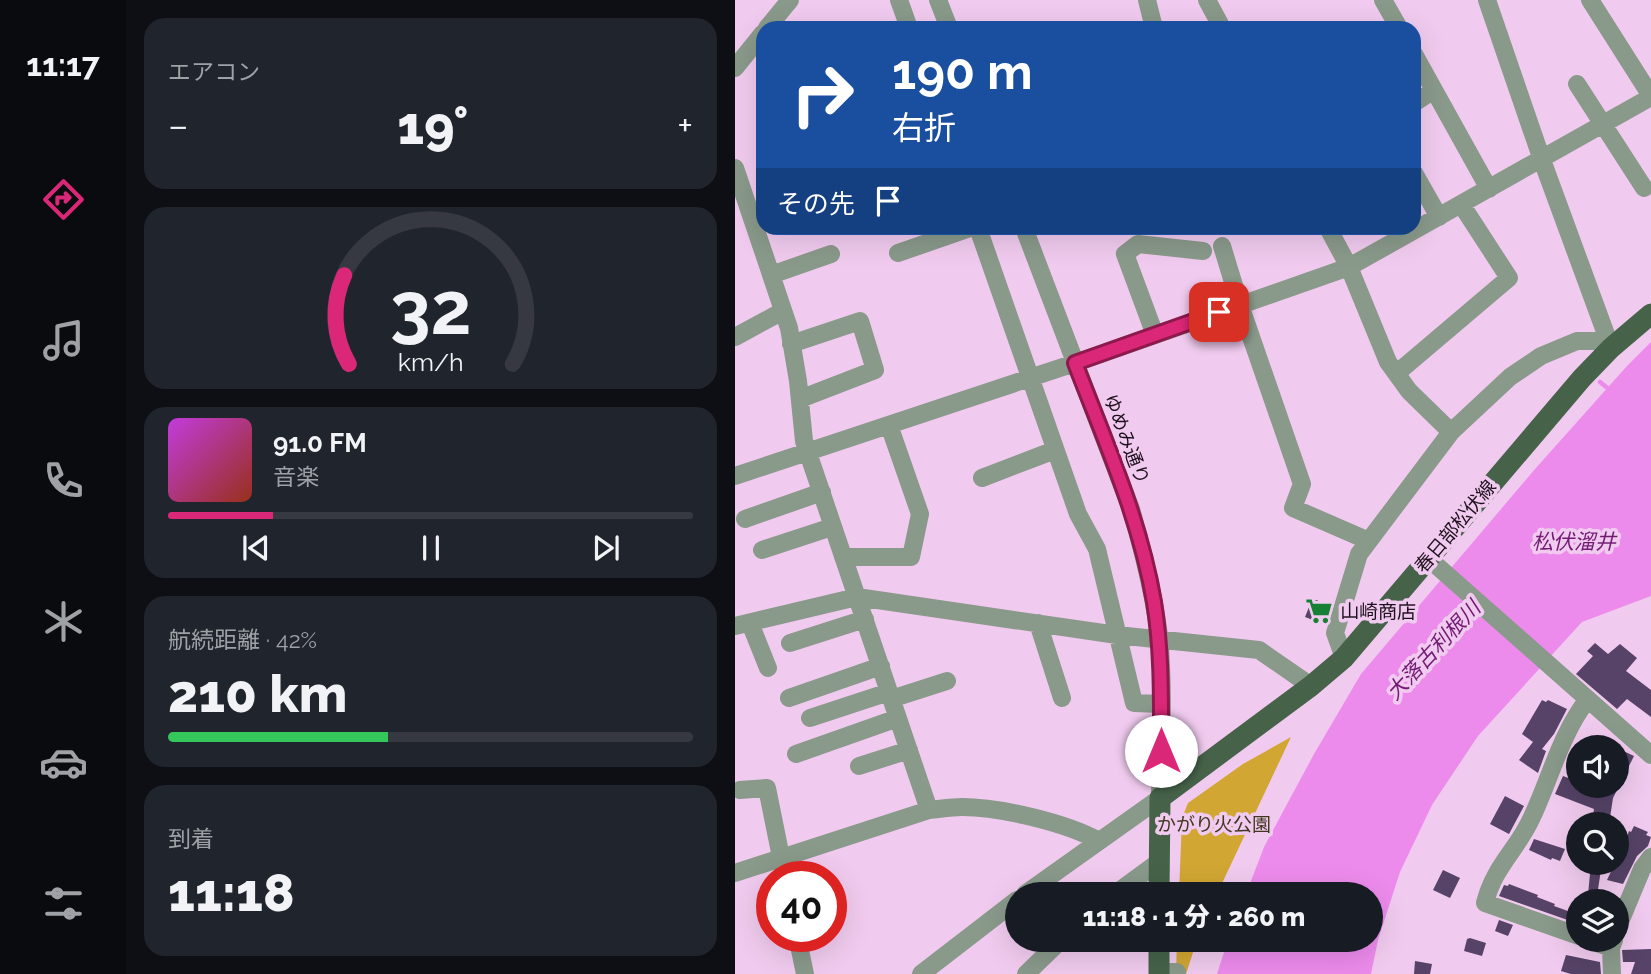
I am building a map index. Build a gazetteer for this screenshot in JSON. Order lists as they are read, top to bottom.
{
  "streets": {
    "main road": ["春日部松伏線"],
    "street": ["ゆめみ通り"]
  },
  "crossings": [
    ["ゆめみ通り", "春日部松伏線"]
  ],
  "water": ["松伏溜井", "大落古利根川"],
  "parks": ["かがり火公園"],
  "places": {
    "supermarket": ["山崎商店"]
  },
  "page": {
    "tabs": "11:17",
    "tile": [
      "エアコン",
      ["航続距離 · 42%", "210 km"],
      ["到着", "11:18"]
    ],
    "turn": ["190 m", "右折"],
    "heat": ["−", "19°", "+"],
    "then": "その先",
    "song": ["91.0 FM", "音楽"],
    "limit": "40",
    "trip": "11:18 · 1 分 · 260 m",
    "gauge": ["32", "km/h"]
  }
}
